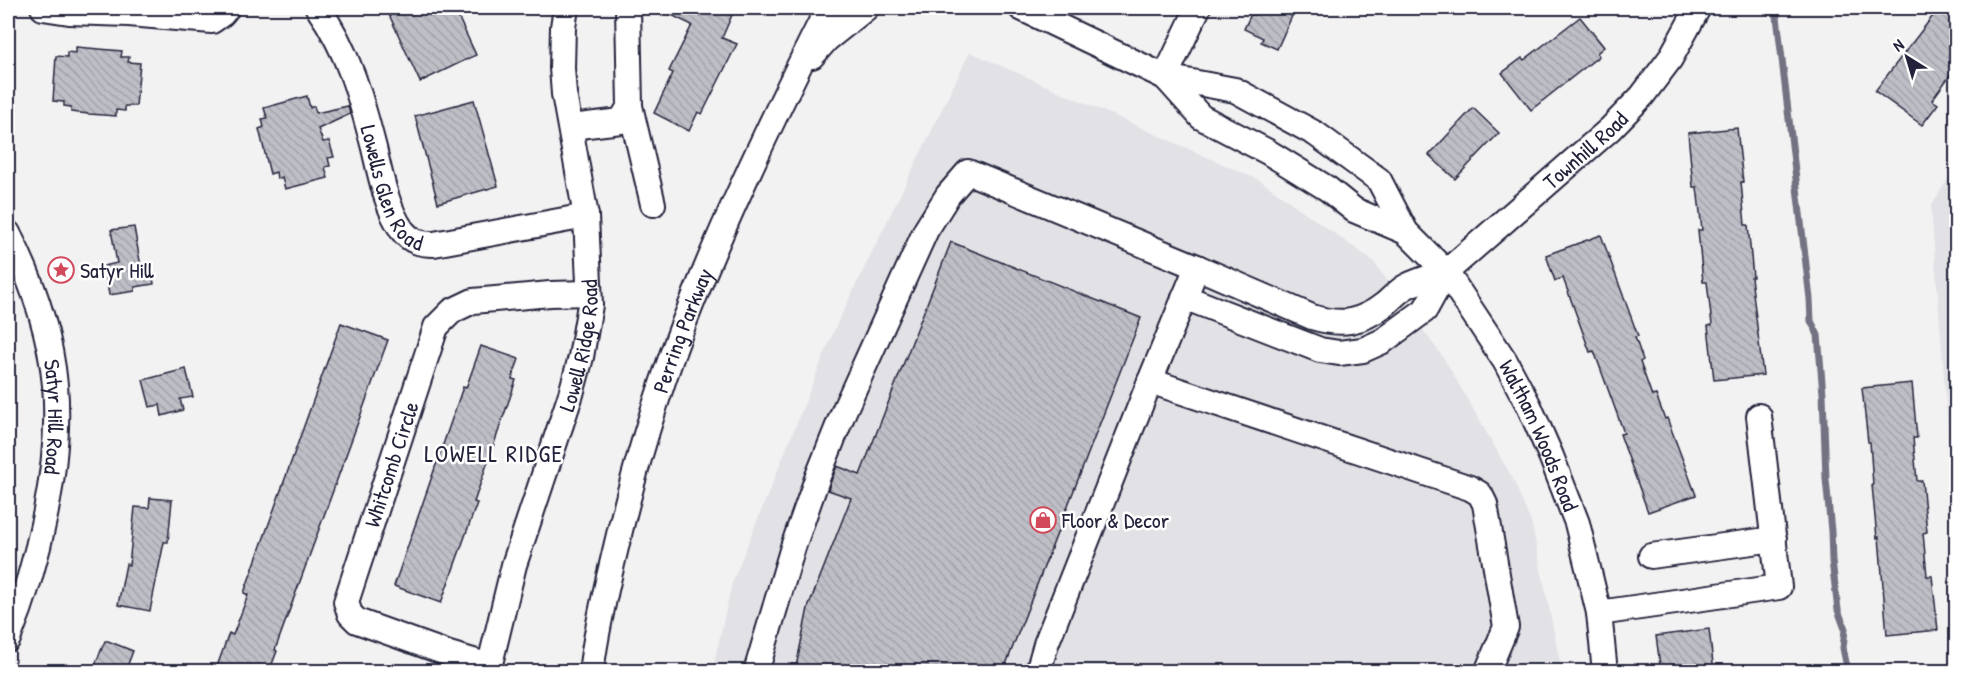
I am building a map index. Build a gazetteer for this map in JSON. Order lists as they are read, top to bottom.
{
  "streets": {
    "street": [
      "Townhill Road",
      "Lowells Glen Road",
      "Perring Parkway",
      "Lowell Ridge Road",
      "Satyr Hill Road",
      "Waltham Woods Road",
      "Whitcomb Circle"
    ]
  },
  "crossings": [
    ["Townhill Road", "Waltham Woods Road"],
    ["Lowells Glen Road", "Lowell Ridge Road"],
    ["Lowell Ridge Road", "Whitcomb Circle"]
  ],
  "districts": ["LOWELL RIDGE"],
  "places": {
    "place": ["Satyr Hill"],
    "shop": ["Floor & Decor"]
  },
  "north": "top left"
}
